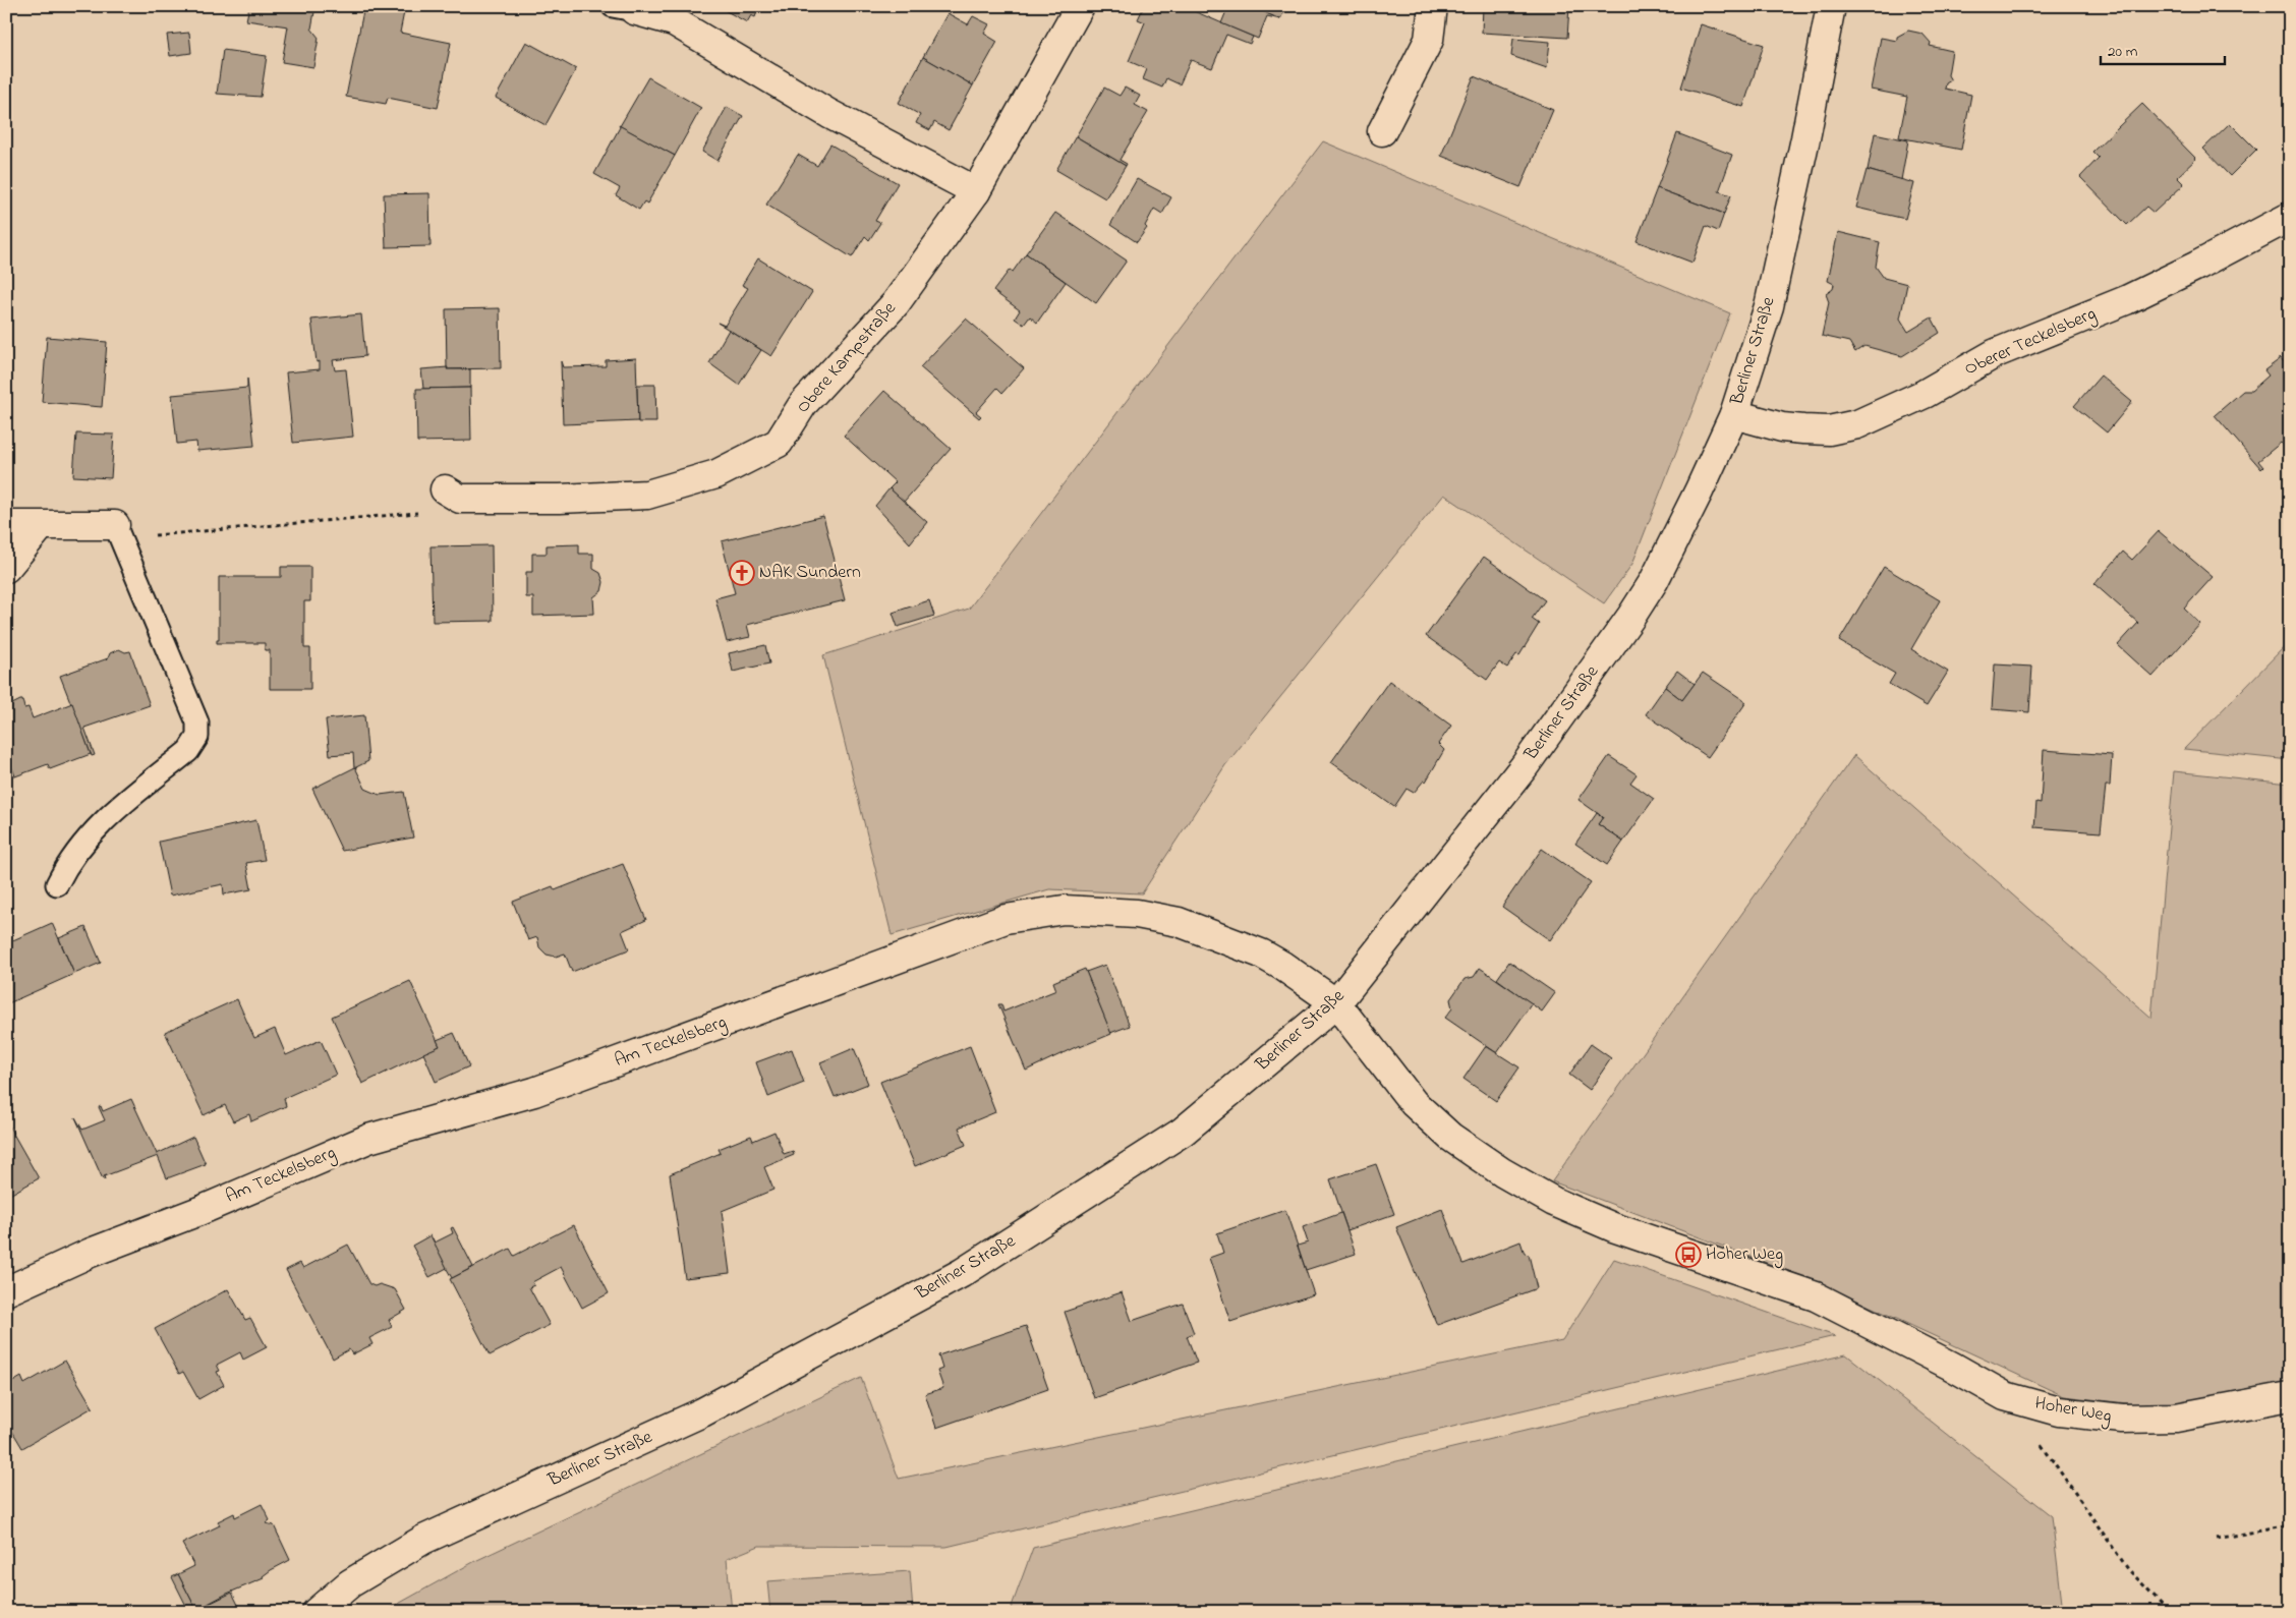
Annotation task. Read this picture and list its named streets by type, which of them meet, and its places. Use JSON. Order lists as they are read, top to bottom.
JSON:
{
  "streets": {
    "street": [
      "Oberer Teckelsberg",
      "Berliner Straße",
      "Obere Kampstraße",
      "Am Teckelsberg",
      "Hoher Weg"
    ]
  },
  "crossings": [
    ["Oberer Teckelsberg", "Berliner Straße"],
    ["Berliner Straße", "Am Teckelsberg"],
    ["Berliner Straße", "Hoher Weg"],
    ["Am Teckelsberg", "Hoher Weg"]
  ],
  "places": {
    "church": ["NAK Sundern"],
    "bus stop": ["Hoher Weg"]
  },
  "scale_bar": "20 m"
}
